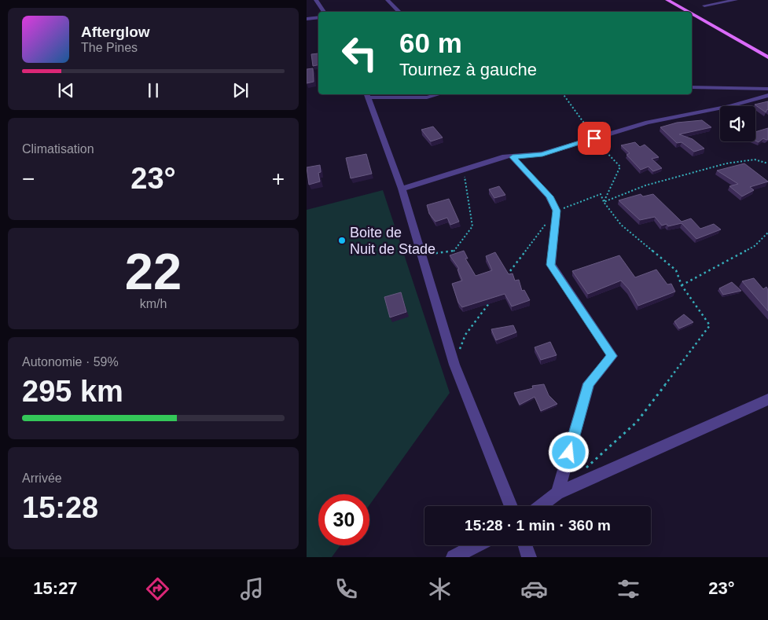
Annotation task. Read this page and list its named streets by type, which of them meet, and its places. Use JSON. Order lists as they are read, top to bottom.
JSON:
{
  "places": ["Boite de Nuit de Stade"],
  "page": {
    "turn": ["60 m", "Tournez à gauche"],
    "song": ["Afterglow", "The Pines"],
    "tile": [
      "Climatisation",
      ["22", "km/h"],
      ["Autonomie · 59%", "295 km"],
      ["Arrivée", "15:28"]
    ],
    "heat": ["−", "23°", "+"],
    "limit": "30",
    "trip": "15:28 · 1 min · 360 m",
    "tabs": ["15:27", "23°"]
  }
}
